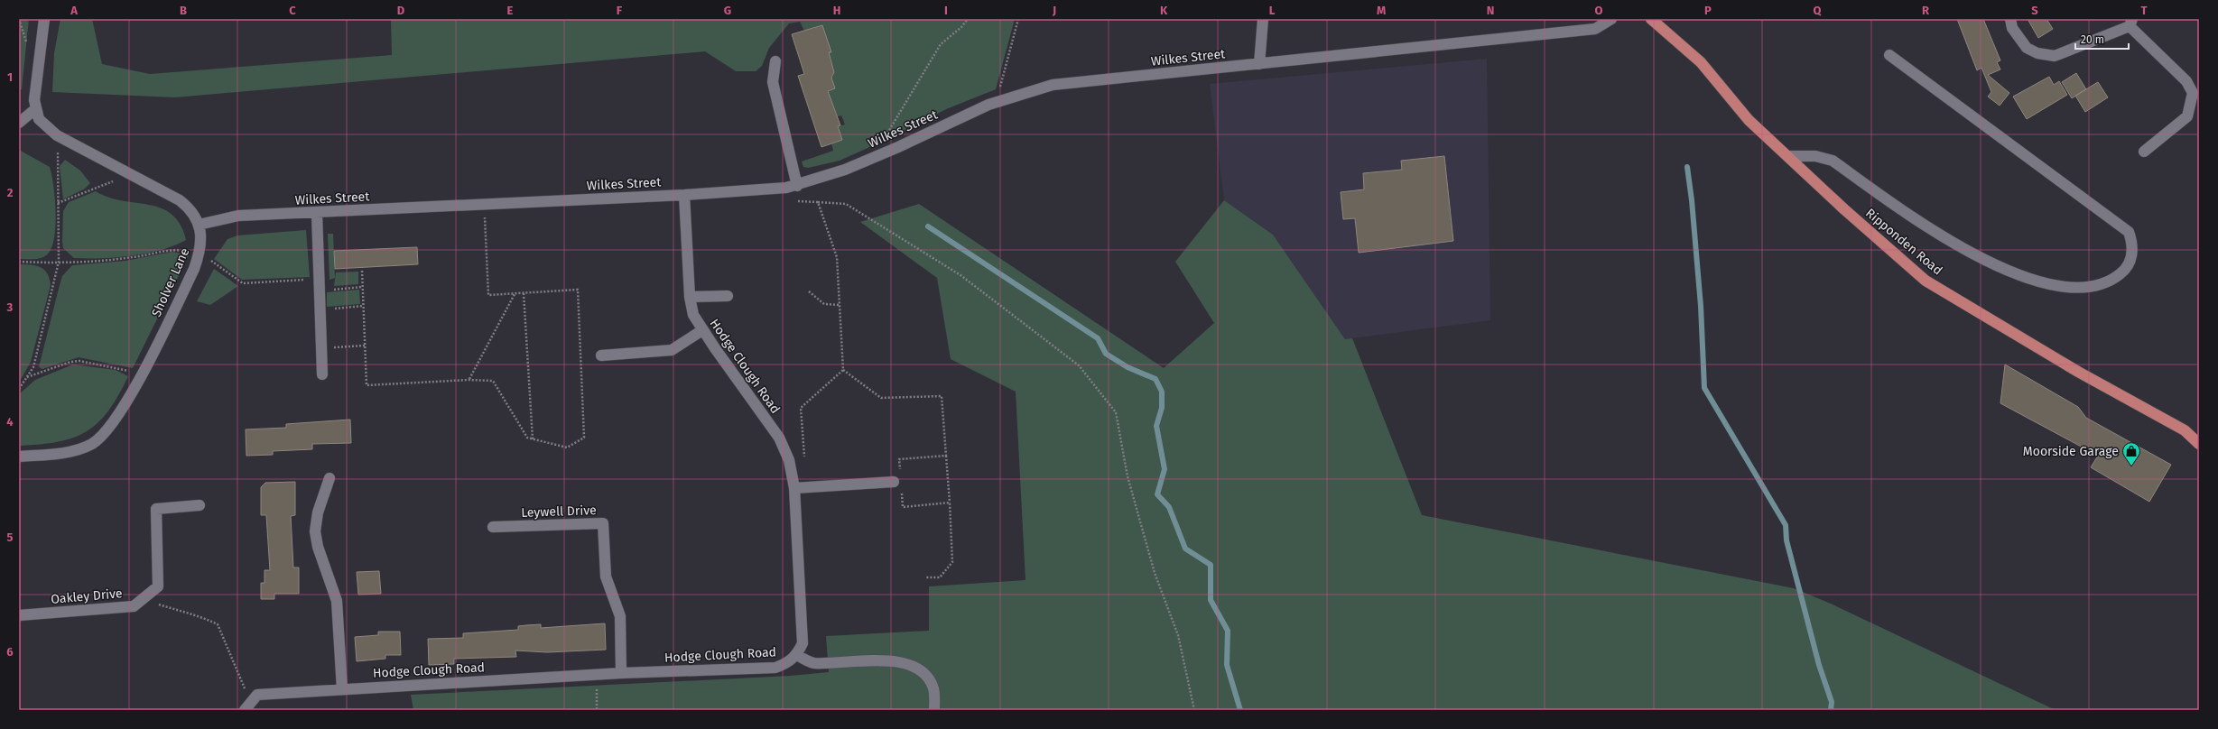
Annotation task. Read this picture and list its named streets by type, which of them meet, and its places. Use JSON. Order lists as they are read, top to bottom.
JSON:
{
  "streets": {
    "main road": ["Ripponden Road"],
    "street": [
      "Wilkes Street",
      "Sholver Lane",
      "Hodge Clough Road",
      "Leywell Drive",
      "Oakley Drive"
    ]
  },
  "crossings": [
    ["Wilkes Street", "Sholver Lane"],
    ["Wilkes Street", "Hodge Clough Road"],
    ["Hodge Clough Road", "Leywell Drive"]
  ],
  "places": {
    "shop": ["Moorside Garage"]
  },
  "scale_bar": "20 m",
  "grid": {
    "columns": [
      "A",
      "B",
      "C",
      "D",
      "E",
      "F",
      "G",
      "H",
      "I",
      "J",
      "K",
      "L",
      "M",
      "N",
      "O",
      "P",
      "Q",
      "R",
      "S",
      "T"
    ],
    "rows": [
      "1",
      "2",
      "3",
      "4",
      "5",
      "6"
    ]
  }
}
